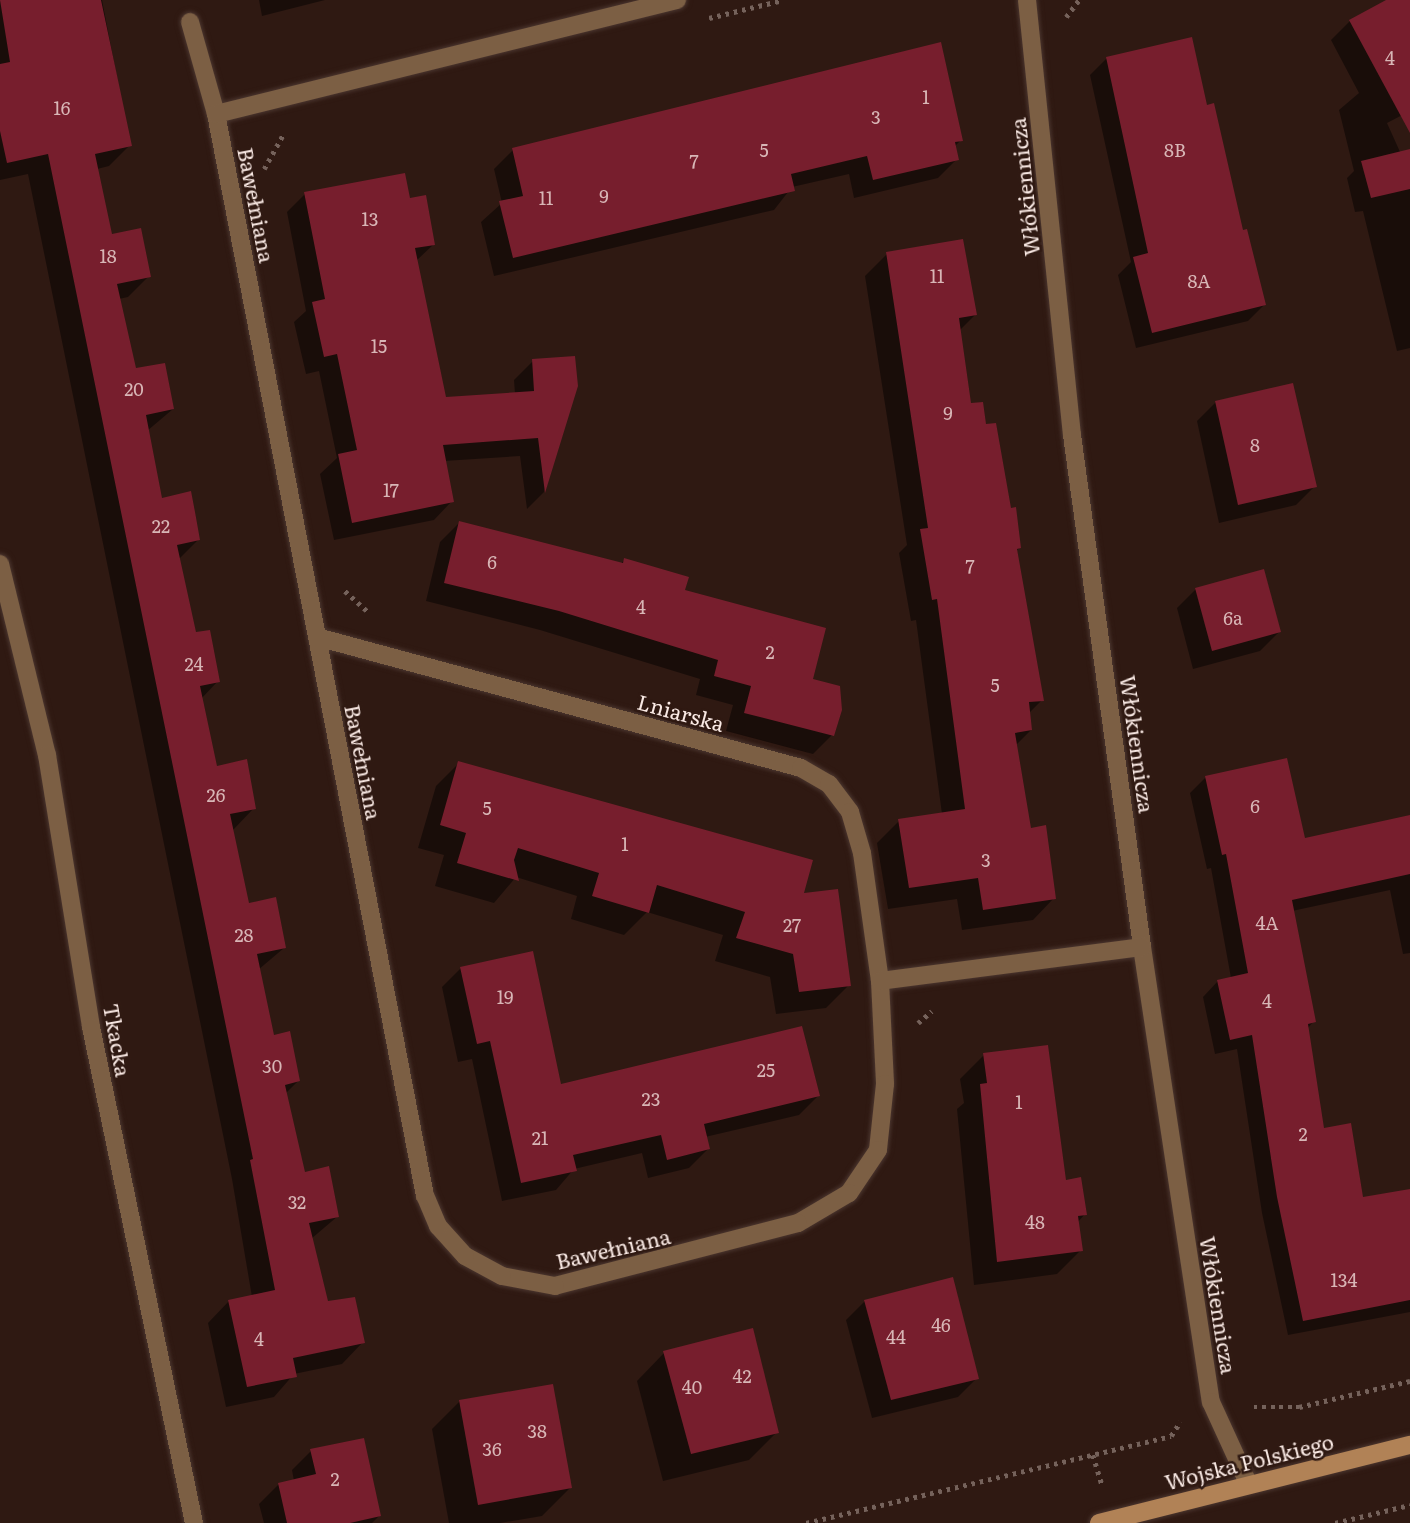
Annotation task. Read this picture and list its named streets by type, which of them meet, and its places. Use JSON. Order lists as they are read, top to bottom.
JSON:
{
  "streets": {
    "main road": ["Wojska Polskiego"],
    "street": [
      "Włókiennicza",
      "Bawełniana",
      "Lniarska",
      "Tkacka"
    ]
  },
  "crossings": [
    ["Włókiennicza", "Wojska Polskiego"],
    ["Bawełniana", "Lniarska"]
  ],
  "house_numbers": [
    "4",
    "1",
    "16",
    "3",
    "5",
    "8B",
    "7",
    "9",
    "11",
    "13",
    "18",
    "11",
    "8A",
    "15",
    "20",
    "9",
    "8",
    "17",
    "22",
    "6",
    "7",
    "4",
    "6a",
    "2",
    "24",
    "5",
    "26",
    "6",
    "5",
    "1",
    "3",
    "4A",
    "27",
    "28",
    "19",
    "4",
    "30",
    "25",
    "23",
    "1",
    "2",
    "21",
    "32",
    "48",
    "134",
    "46",
    "44",
    "4",
    "42",
    "40",
    "38",
    "36",
    "2"
  ]
}
